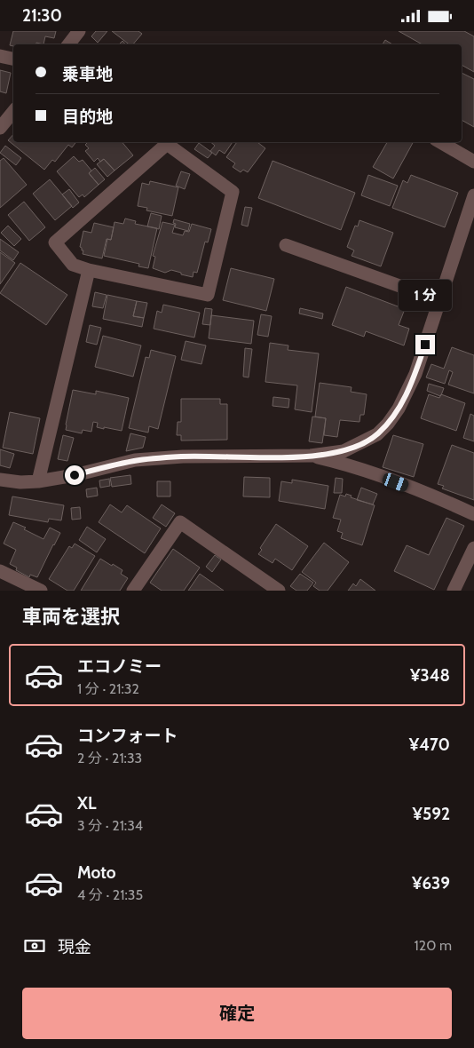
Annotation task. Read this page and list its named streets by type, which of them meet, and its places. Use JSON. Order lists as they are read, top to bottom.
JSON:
{
  "page": {
    "status": "21:30",
    "banner": ["乗車地", "目的地"],
    "bubble": "1 分",
    "heading": "車両を選択",
    "list": [
      {
        "name": "エコノミー",
        "note": "1 分 · 21:32",
        "value": "¥348"
      },
      {
        "name": "コンフォート",
        "note": "2 分 · 21:33",
        "value": "¥470"
      },
      {
        "name": "XL",
        "note": "3 分 · 21:34",
        "value": "¥592"
      },
      {
        "name": "Moto",
        "note": "4 分 · 21:35",
        "value": "¥639"
      }
    ],
    "pay": ["現金", "120 m"],
    "buttons": "確定"
  }
}
